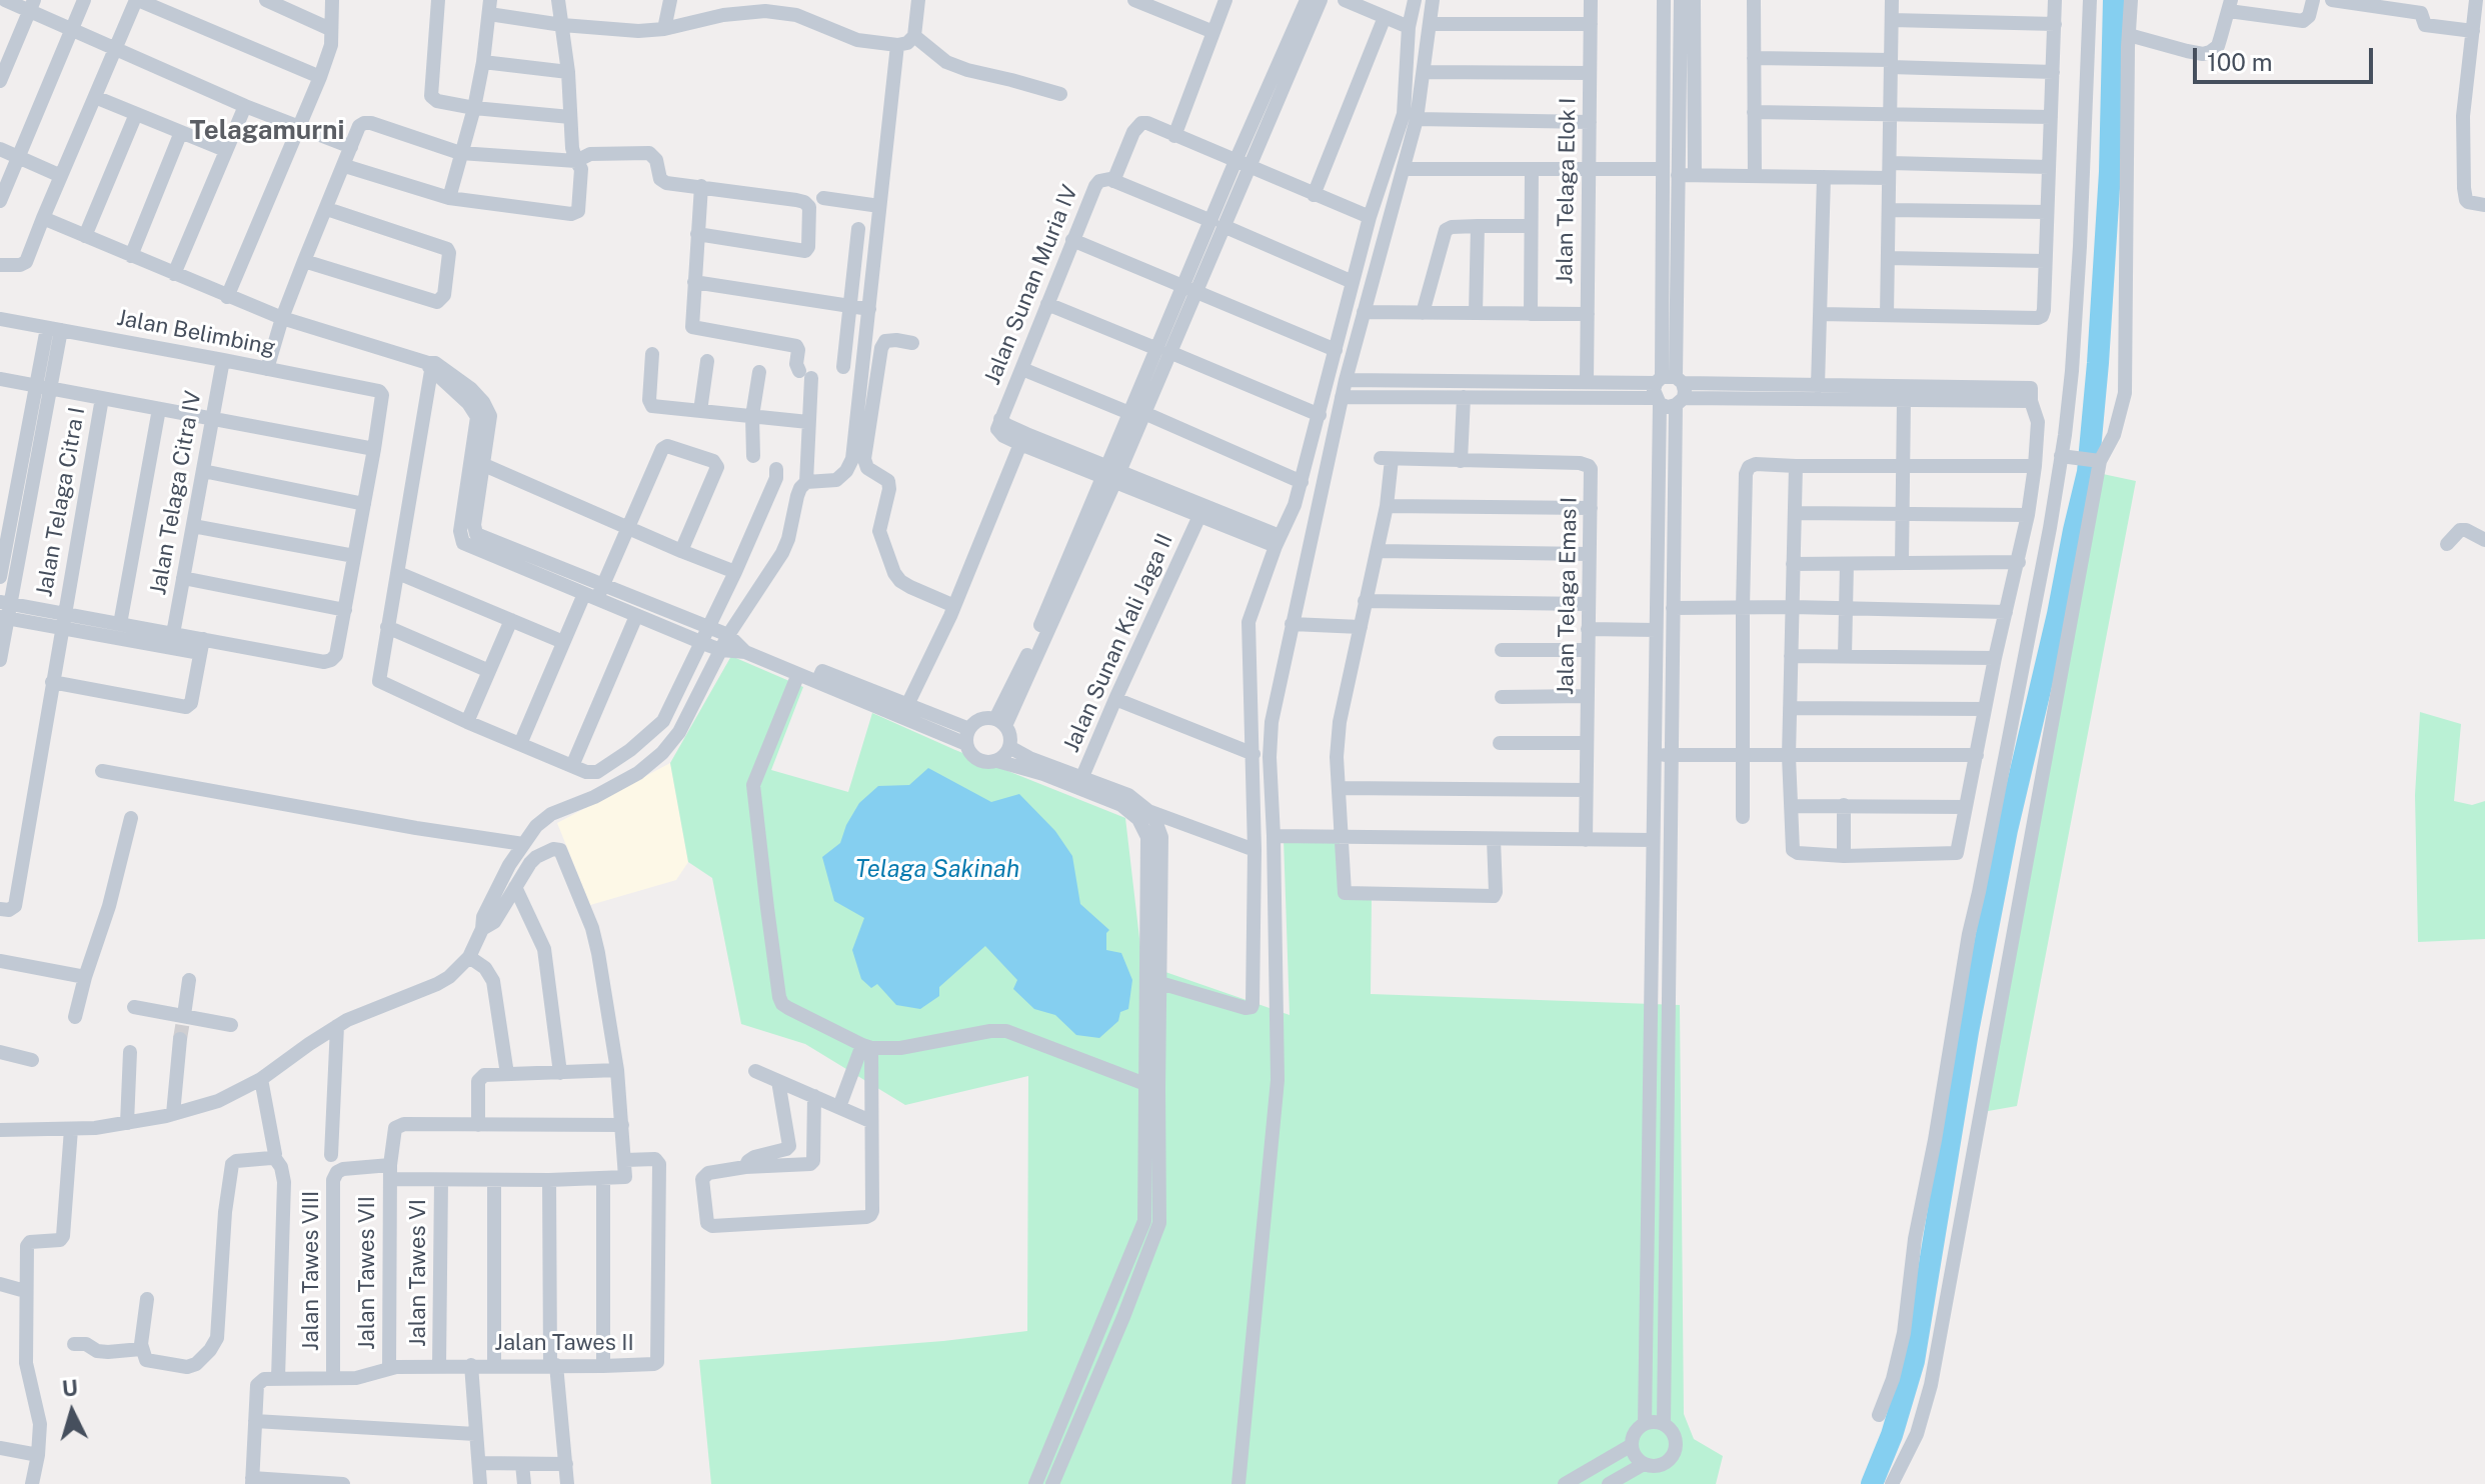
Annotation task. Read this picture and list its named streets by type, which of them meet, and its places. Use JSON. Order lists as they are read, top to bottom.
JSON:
{
  "streets": {
    "street": [
      "Jalan Telaga Elok I",
      "Jalan Sunan Muria IV",
      "Jalan Belimbing",
      "Jalan Telaga Citra IV",
      "Jalan Telaga Citra I",
      "Jalan Telaga Emas I",
      "Jalan Sunan Kali Jaga II",
      "Jalan Tawes VIII",
      "Jalan Tawes VII",
      "Jalan Tawes VI",
      "Jalan Tawes II"
    ]
  },
  "crossings": [
    ["Jalan Belimbing", "Jalan Telaga Citra IV"],
    ["Jalan Tawes VIII", "Jalan Tawes VII"],
    ["Jalan Tawes VIII", "Jalan Tawes VI"],
    ["Jalan Tawes VIII", "Jalan Tawes II"],
    ["Jalan Tawes VII", "Jalan Tawes II"],
    ["Jalan Tawes VI", "Jalan Tawes II"]
  ],
  "districts": ["Telagamurni"],
  "water": ["Telaga Sakinah"],
  "scale_bar": "100 m",
  "north": "top"
}
